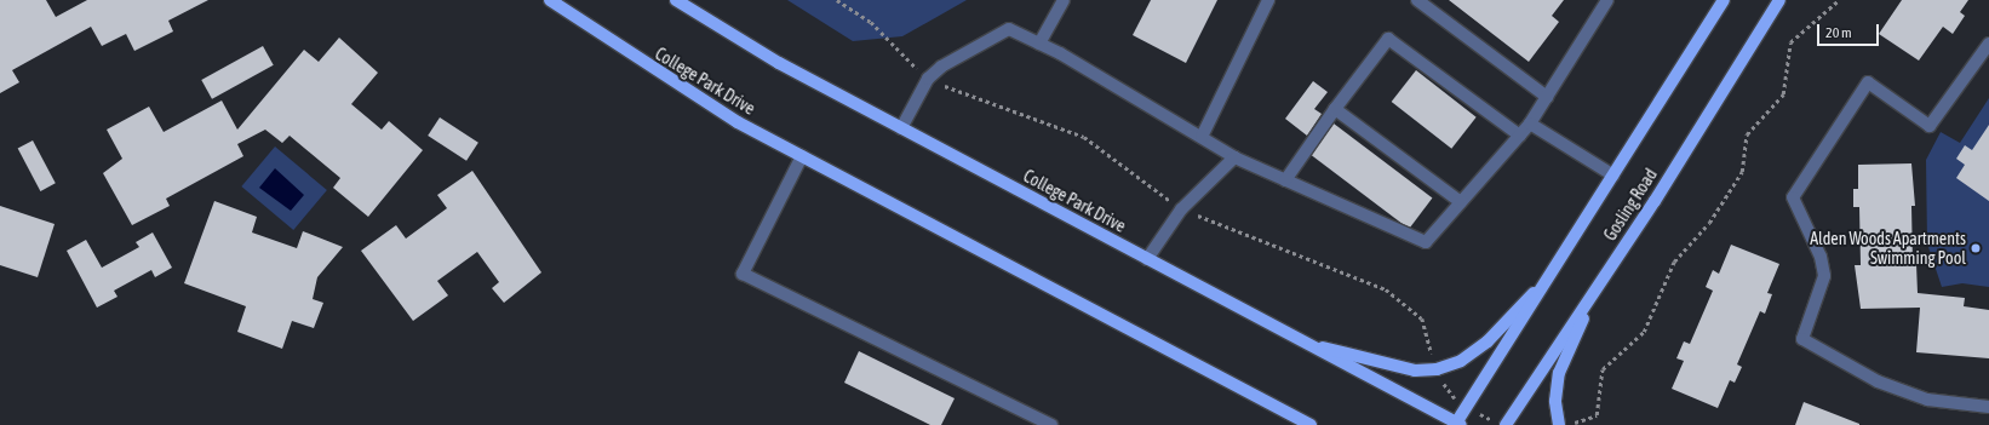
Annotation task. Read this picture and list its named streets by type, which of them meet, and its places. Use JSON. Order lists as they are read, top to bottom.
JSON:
{
  "streets": {
    "main road": ["College Park Drive", "Gosling Road"]
  },
  "crossings": [
    ["College Park Drive", "Gosling Road"]
  ],
  "places": ["Alden Woods Apartments Swimming Pool"],
  "scale_bar": "20 m"
}
